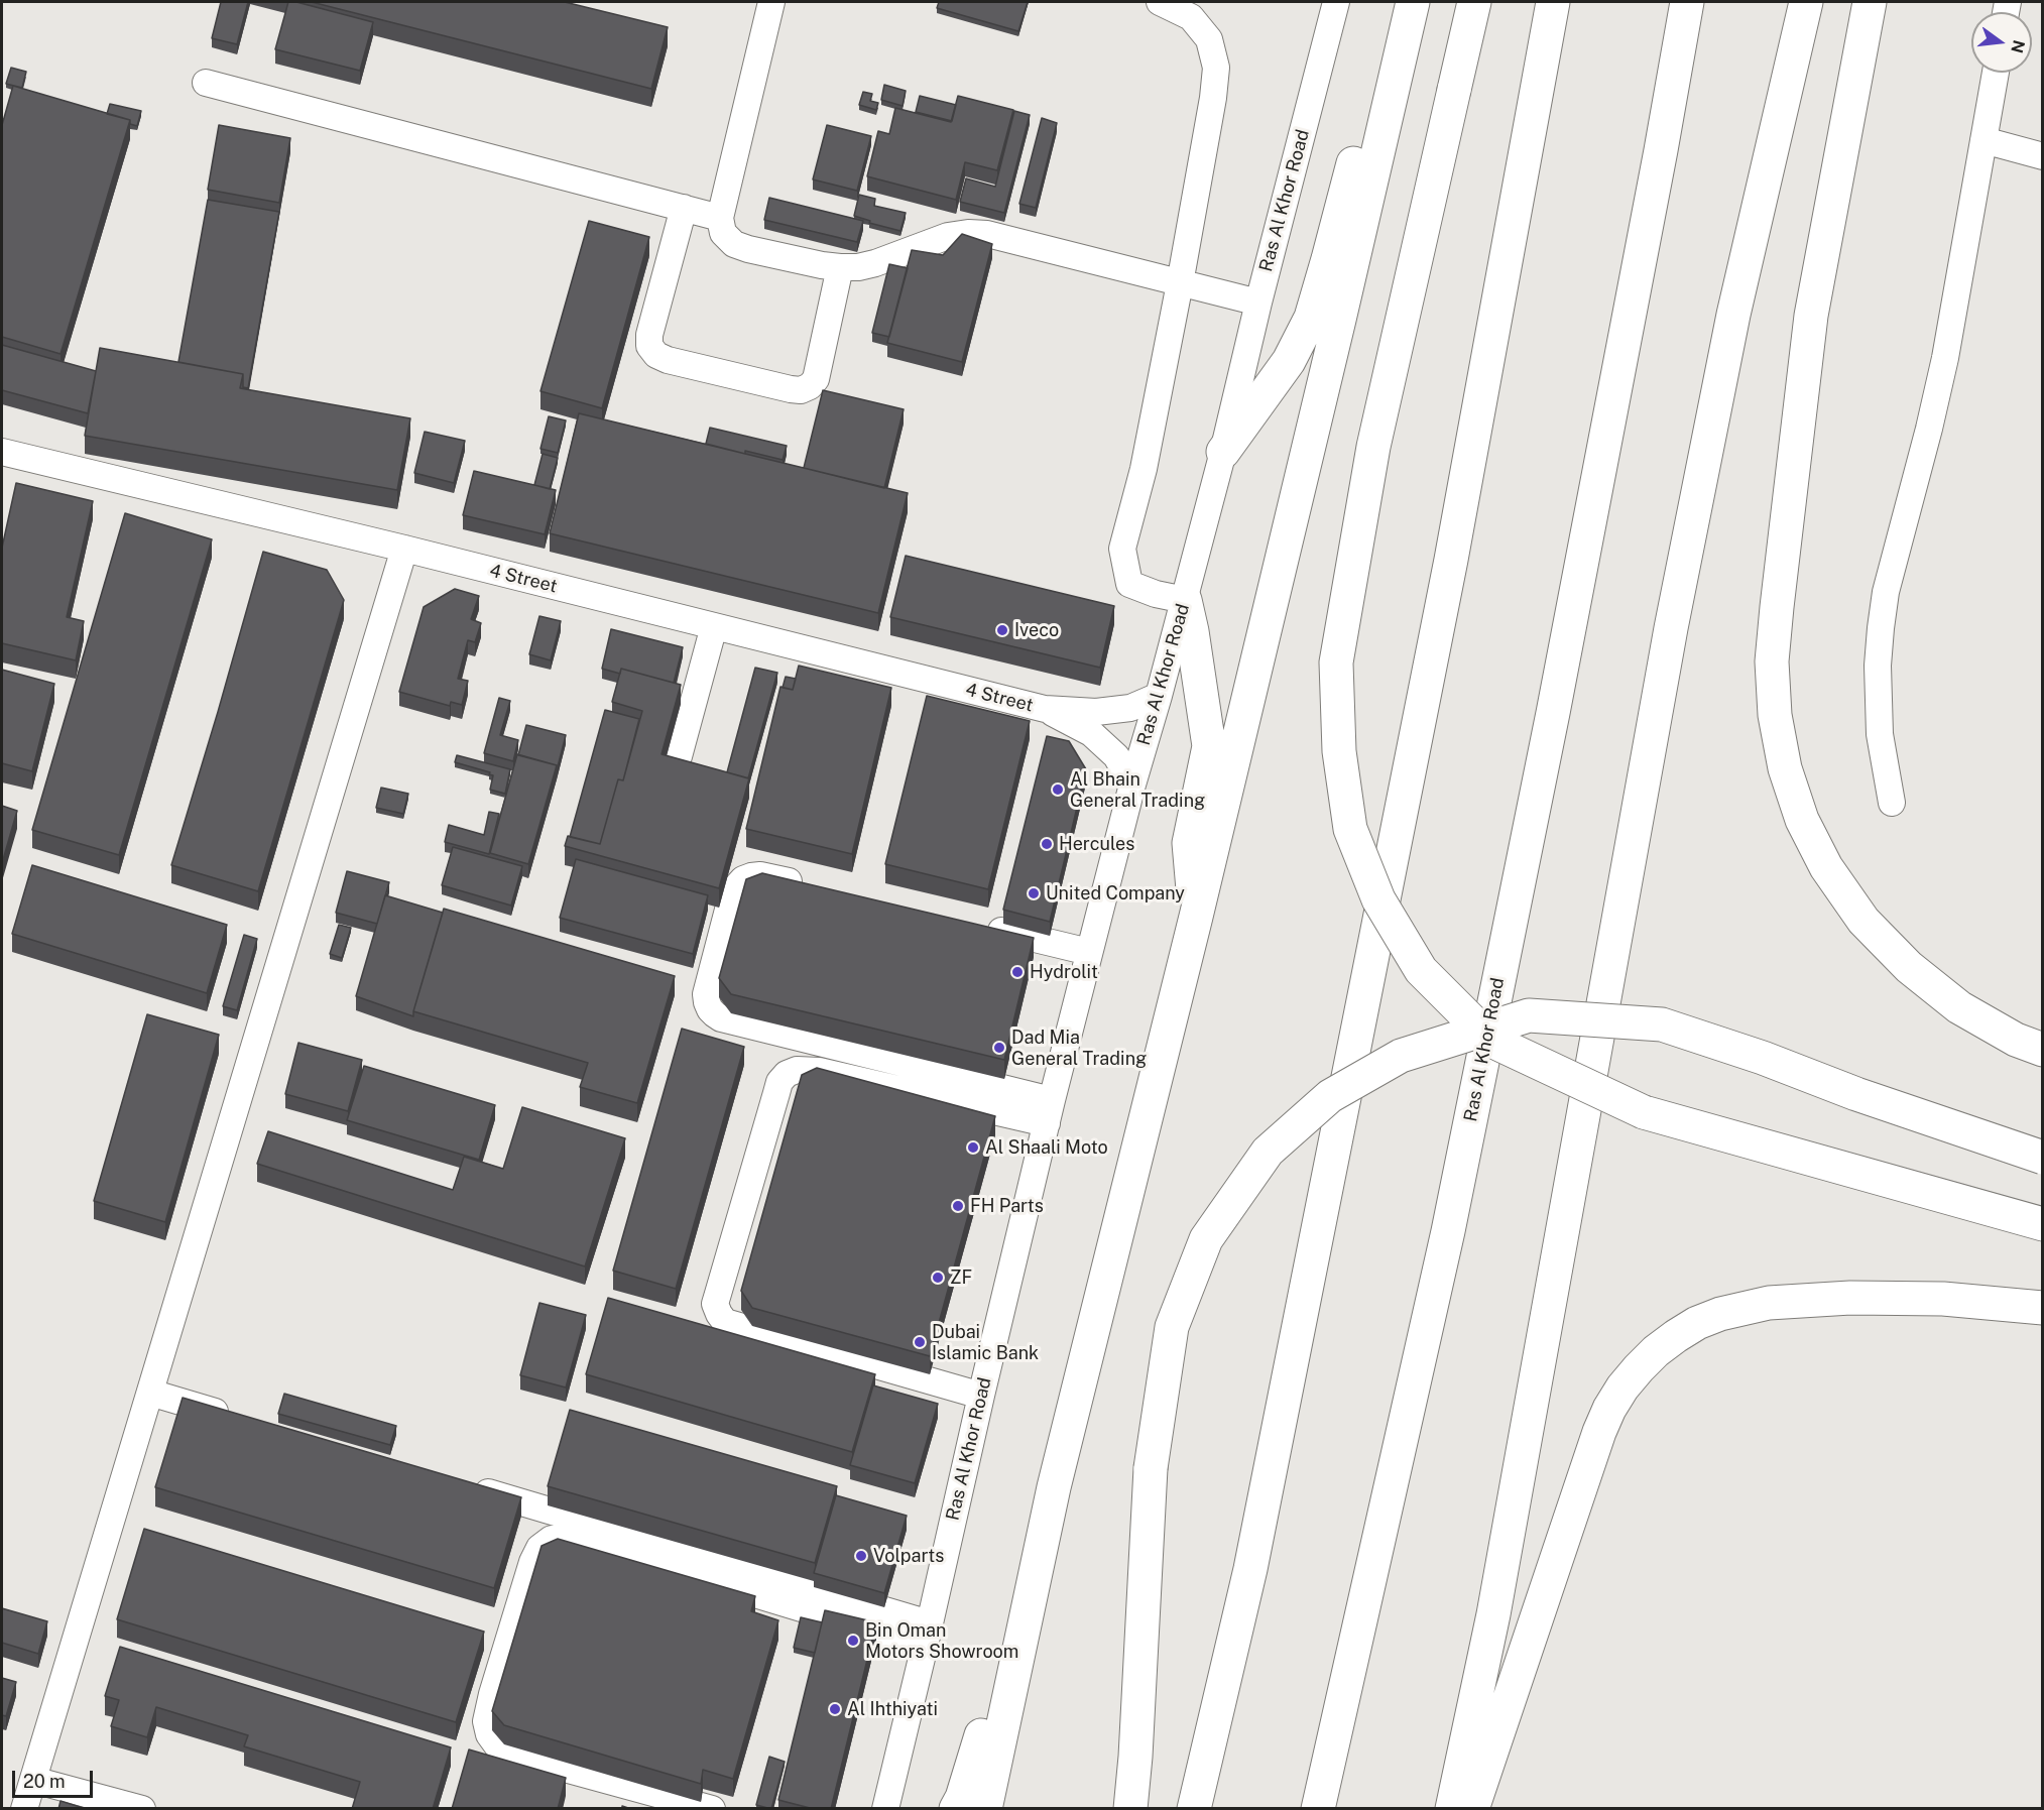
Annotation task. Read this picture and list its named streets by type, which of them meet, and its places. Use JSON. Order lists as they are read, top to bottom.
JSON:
{
  "streets": {
    "highway": ["Ras Al Khor Road"],
    "street": ["4 Street"]
  },
  "crossings": [
    ["Ras Al Khor Road", "4 Street"]
  ],
  "places": [
    "Iveco",
    "Al Bhain General Trading",
    "Hercules",
    "United Company",
    "Hydrolit",
    "Dad Mia General Trading",
    "Al Shaali Moto",
    "FH Parts",
    "ZF",
    "Dubai Islamic Bank",
    "Volparts",
    "Bin Oman Motors Showroom",
    "Al Ihthiyati"
  ],
  "scale_bar": "20 m",
  "north": "right"
}
